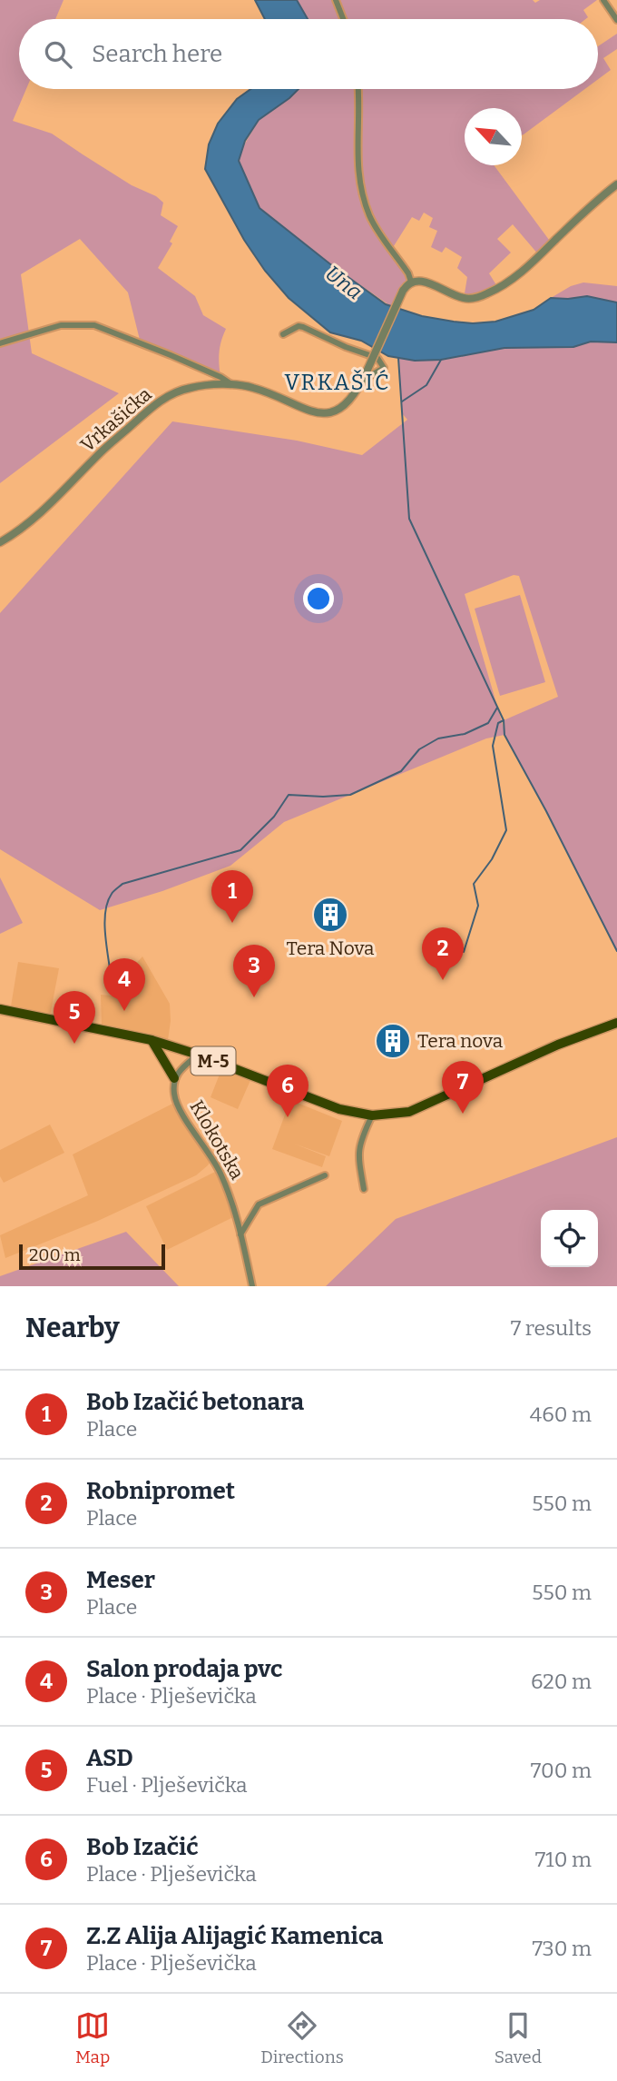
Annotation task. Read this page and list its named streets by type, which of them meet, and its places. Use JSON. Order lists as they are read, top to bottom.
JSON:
{
  "streets": {
    "main road": ["M-5"],
    "street": ["Vrkašićka", "Klokotska"]
  },
  "districts": ["VRKAŠIĆ"],
  "water": ["Una"],
  "places": {
    "building": ["Tera Nova", "Tera nova"]
  },
  "scale_bar": "200 m",
  "north": "top left",
  "page": {
    "search": "Search here",
    "pins": [
      "1",
      "2",
      "3",
      "4",
      "5",
      "7",
      "6"
    ],
    "scale": "200 m",
    "heading": ["Nearby", "7 results"],
    "list": [
      {
        "mark": "1",
        "name": "Bob Izačić betonara",
        "note": "Place",
        "value": "460 m"
      },
      {
        "mark": "2",
        "name": "Robnipromet",
        "note": "Place",
        "value": "550 m"
      },
      {
        "mark": "3",
        "name": "Meser",
        "note": "Place",
        "value": "550 m"
      },
      {
        "mark": "4",
        "name": "Salon prodaja pvc",
        "note": "Place · Plješevička",
        "value": "620 m"
      },
      {
        "mark": "5",
        "name": "ASD",
        "note": "Fuel · Plješevička",
        "value": "700 m"
      },
      {
        "mark": "6",
        "name": "Bob Izačić",
        "note": "Place · Plješevička",
        "value": "710 m"
      },
      {
        "mark": "7",
        "name": "Z.Z Alija Alijagić Kamenica",
        "note": "Place · Plješevička",
        "value": "730 m"
      }
    ],
    "nav": ["Map", "Directions", "Saved"]
  }
}
